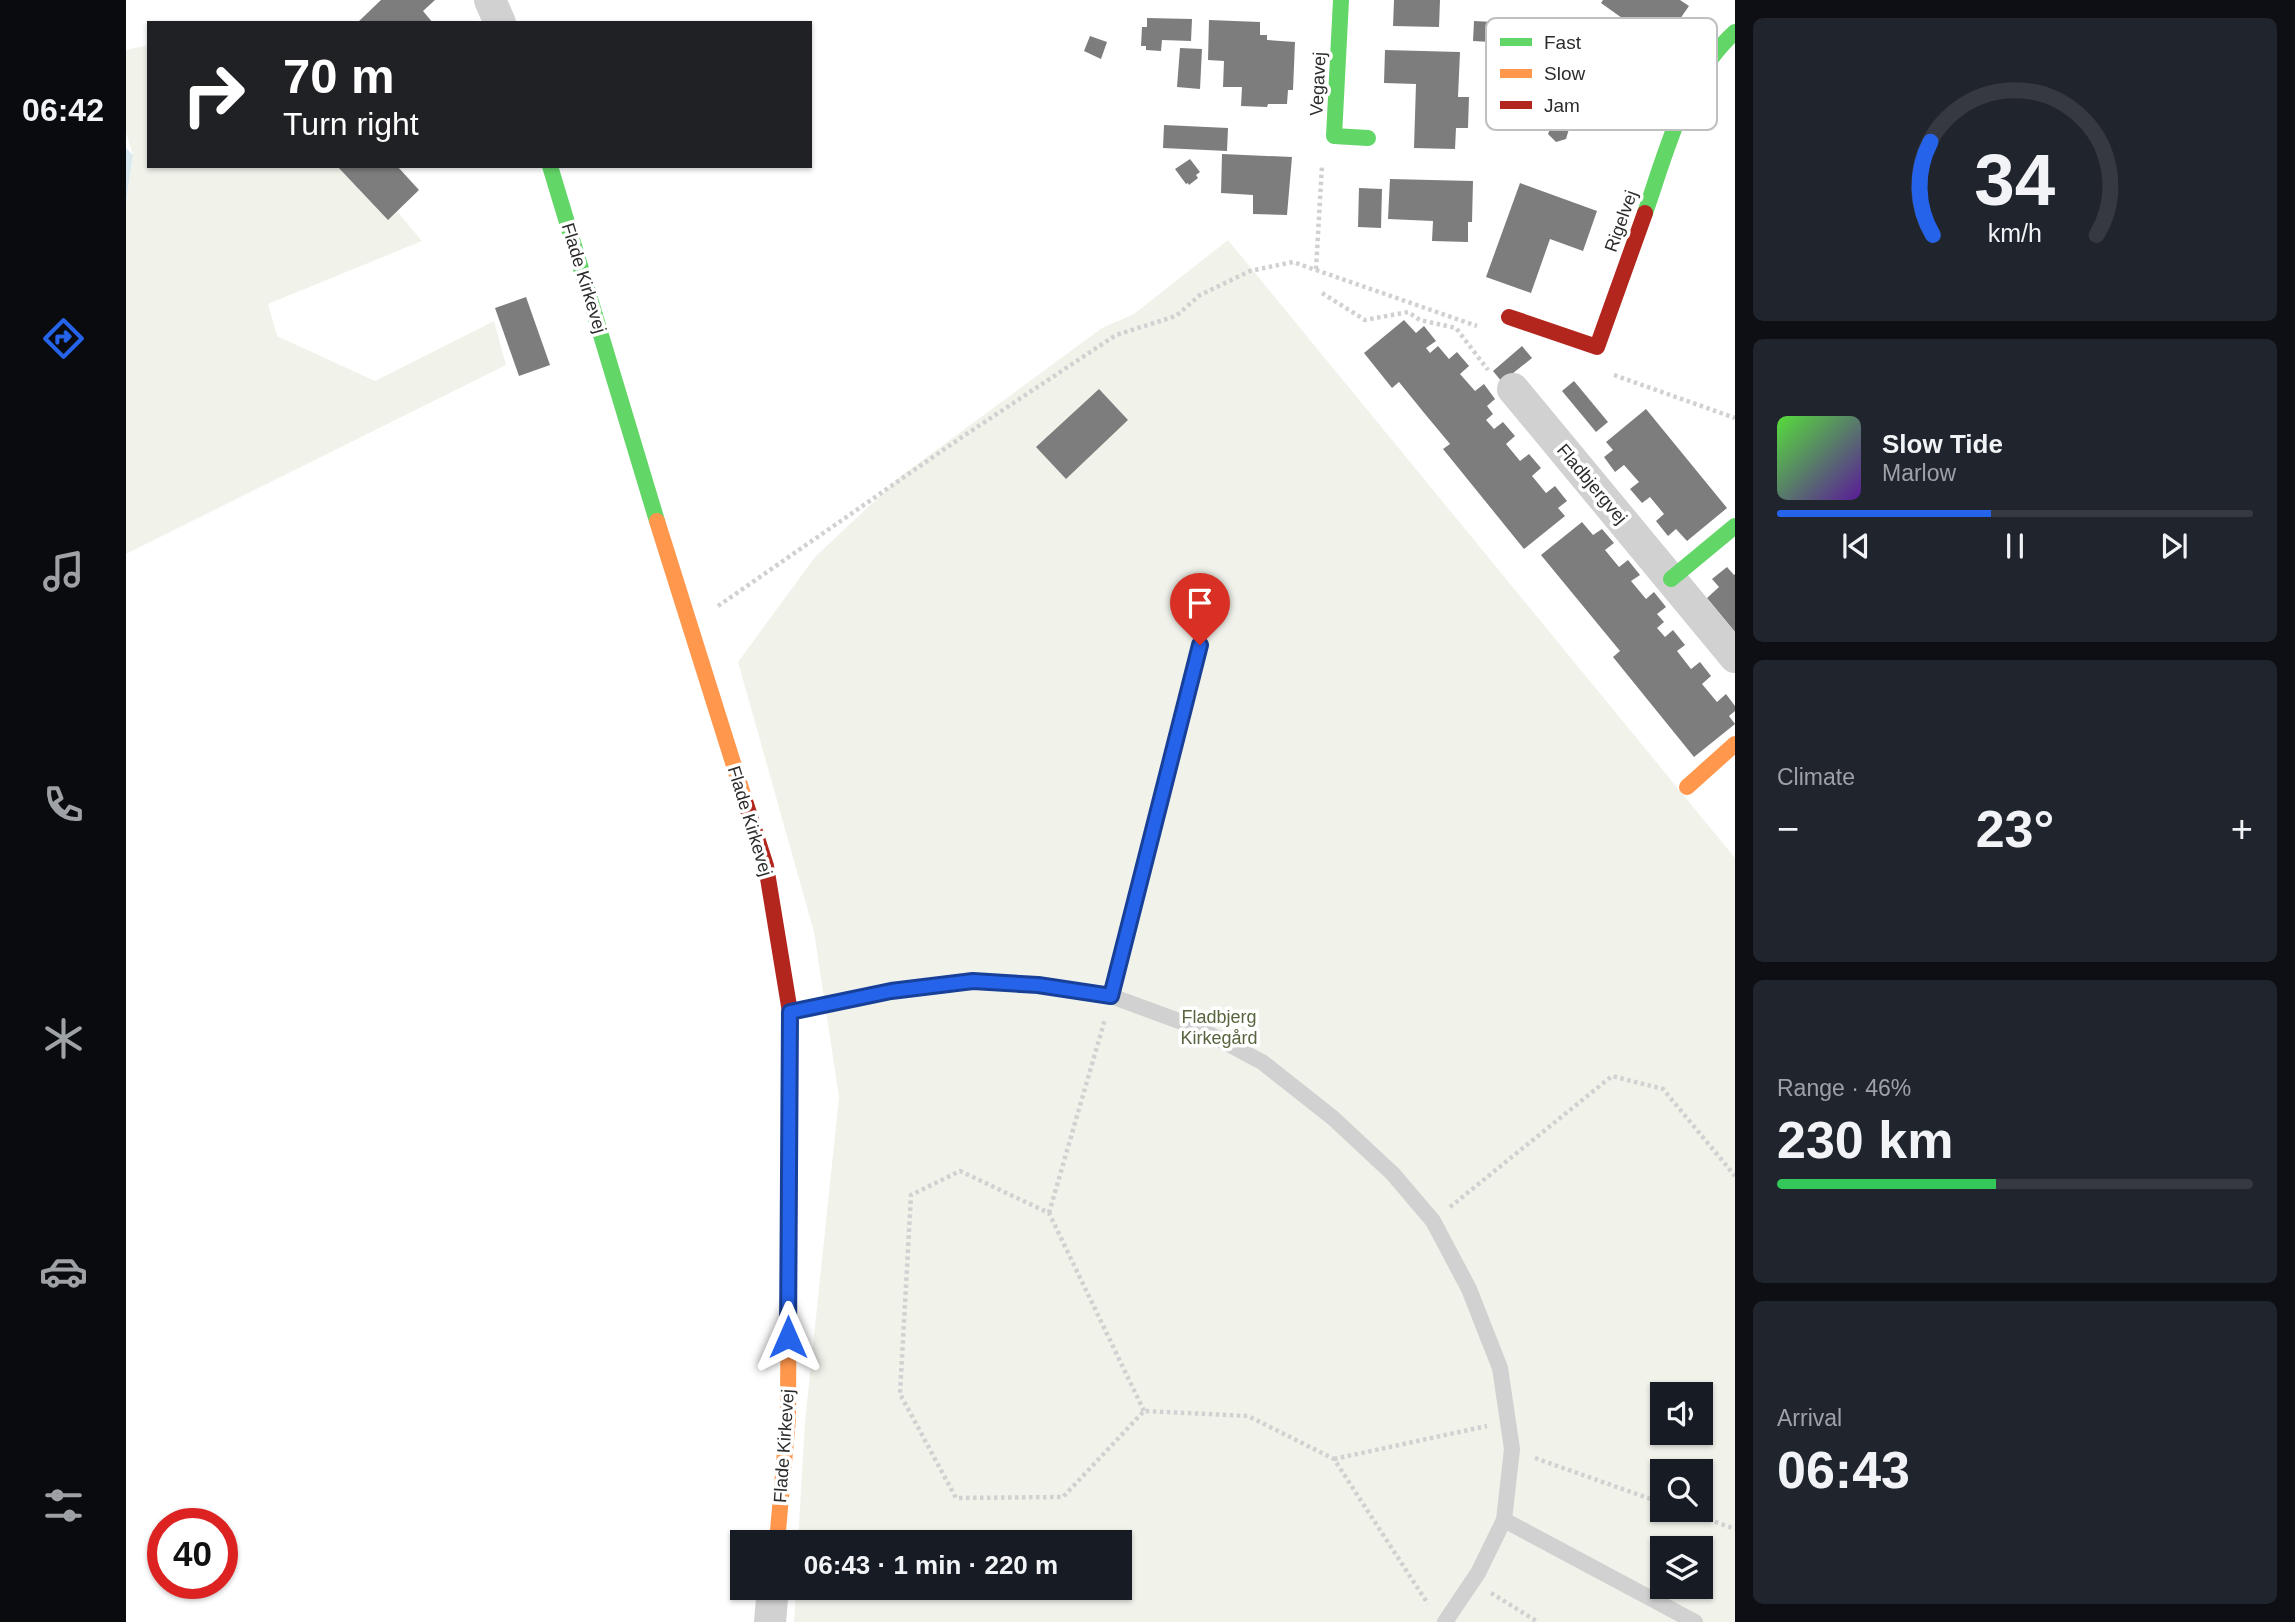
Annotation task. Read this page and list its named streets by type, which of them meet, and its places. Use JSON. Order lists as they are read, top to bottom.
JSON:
{
  "streets": {
    "street": [
      "Vegavej",
      "Rigelvej",
      "Flade Kirkevej",
      "Fladbjergvej"
    ]
  },
  "parks": ["Fladbjerg Kirkegård"],
  "legend": ["Fast", "Slow", "Jam"],
  "page": {
    "tabs": "06:42",
    "turn": ["70 m", "Turn right"],
    "song": ["Slow Tide", "Marlow"],
    "tile": [
      "Climate",
      ["Range · 46%", "230 km"],
      ["Arrival", "06:43"]
    ],
    "heat": ["−", "23°", "+"],
    "limit": "40",
    "trip": "06:43 · 1 min · 220 m",
    "gauge": ["34", "km/h"]
  }
}
